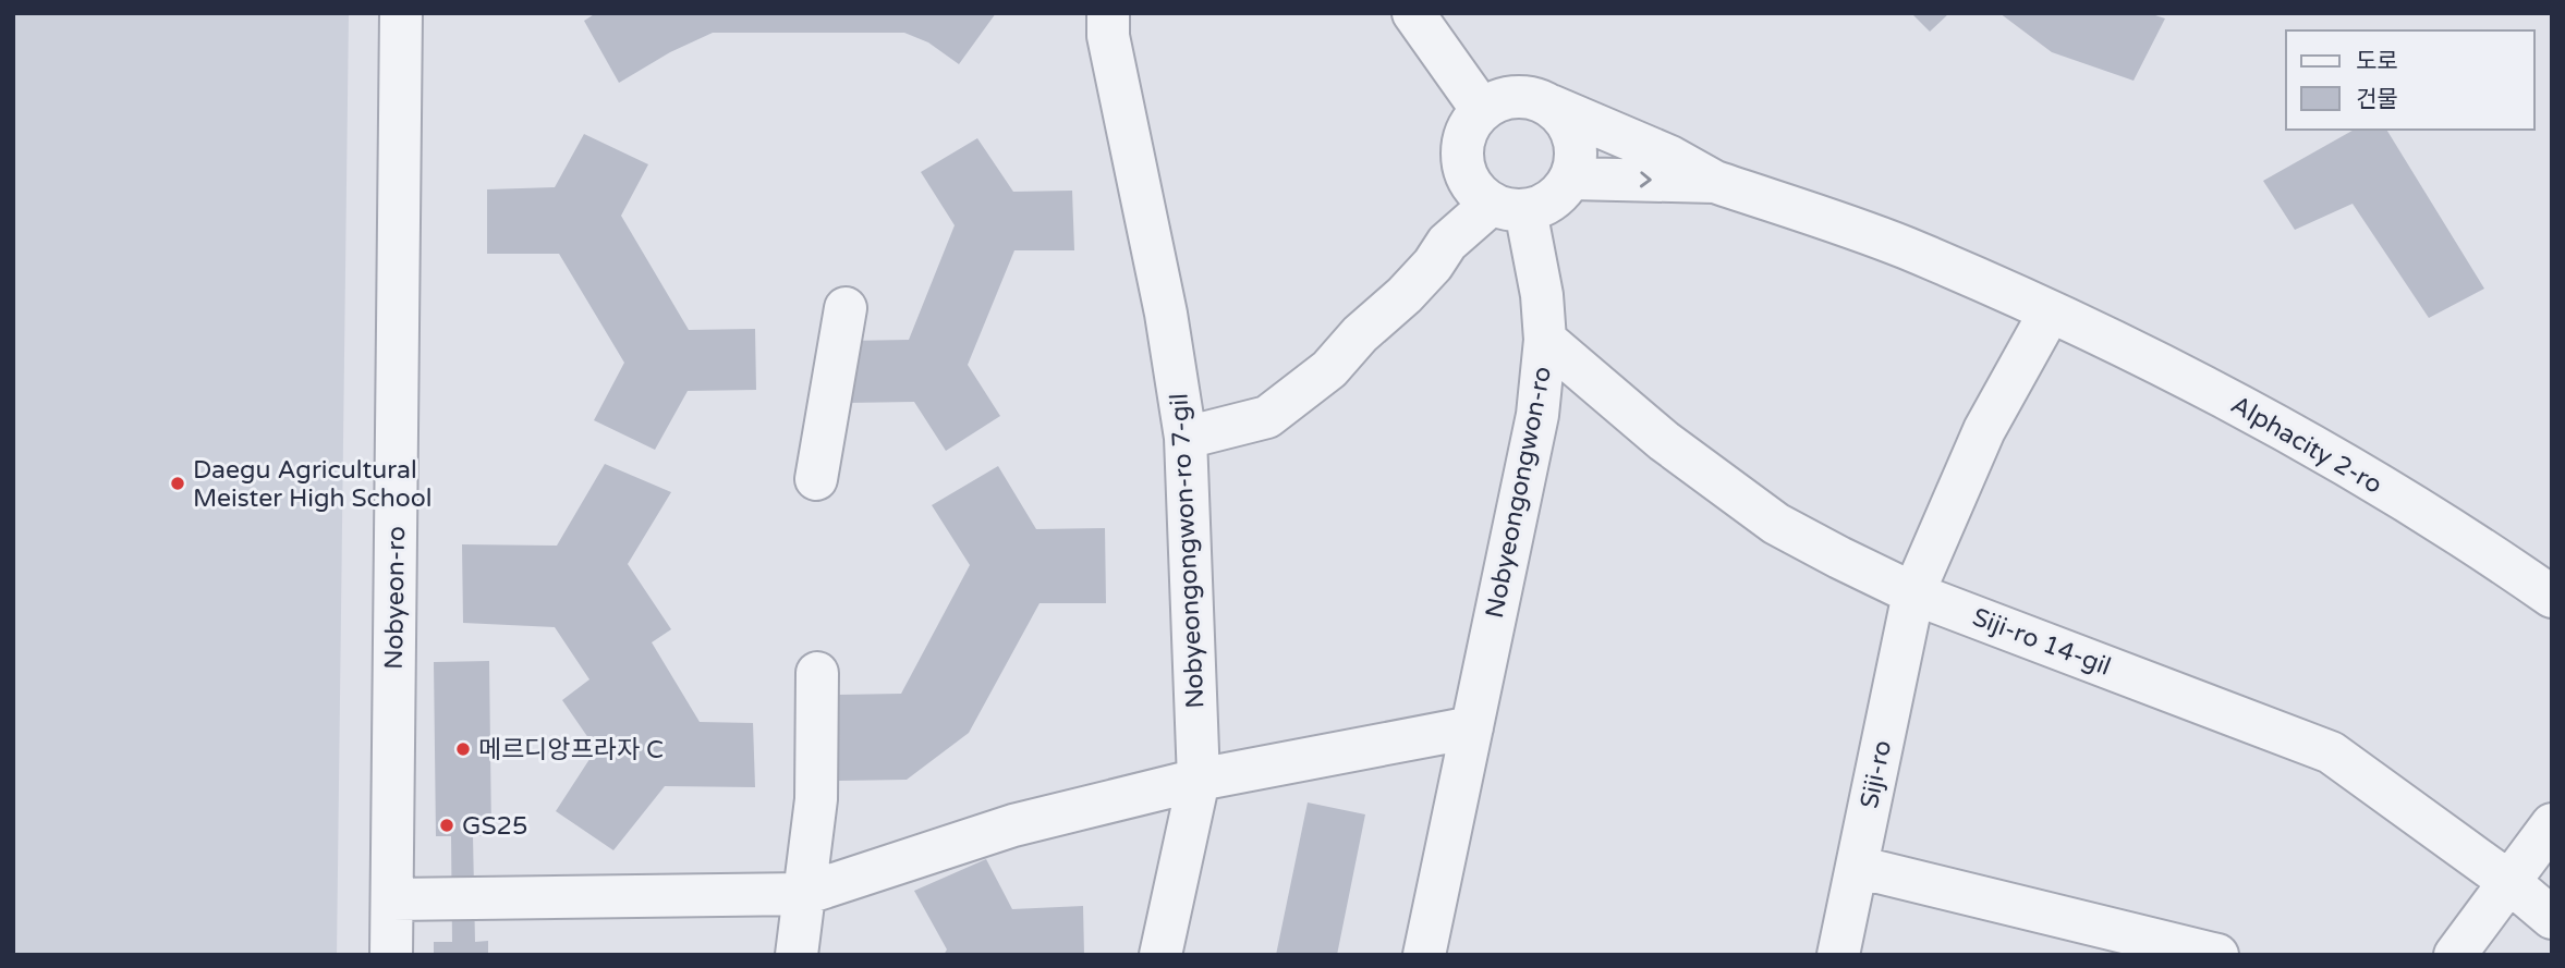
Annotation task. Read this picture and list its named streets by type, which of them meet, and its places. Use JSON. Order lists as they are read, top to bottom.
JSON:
{
  "streets": {
    "street": [
      "Alphacity 2-ro",
      "Nobyeongongwon-ro",
      "Nobyeongongwon-ro 7-gil",
      "Nobyeon-ro",
      "Siji-ro 14-gil",
      "Siji-ro"
    ]
  },
  "crossings": [
    ["Nobyeongongwon-ro", "Siji-ro 14-gil"],
    ["Siji-ro 14-gil", "Siji-ro"]
  ],
  "places": ["Daegu Agricultural Meister High School", "메르디앙프라자 C", "GS25"],
  "legend": ["도로", "건물"]
}
